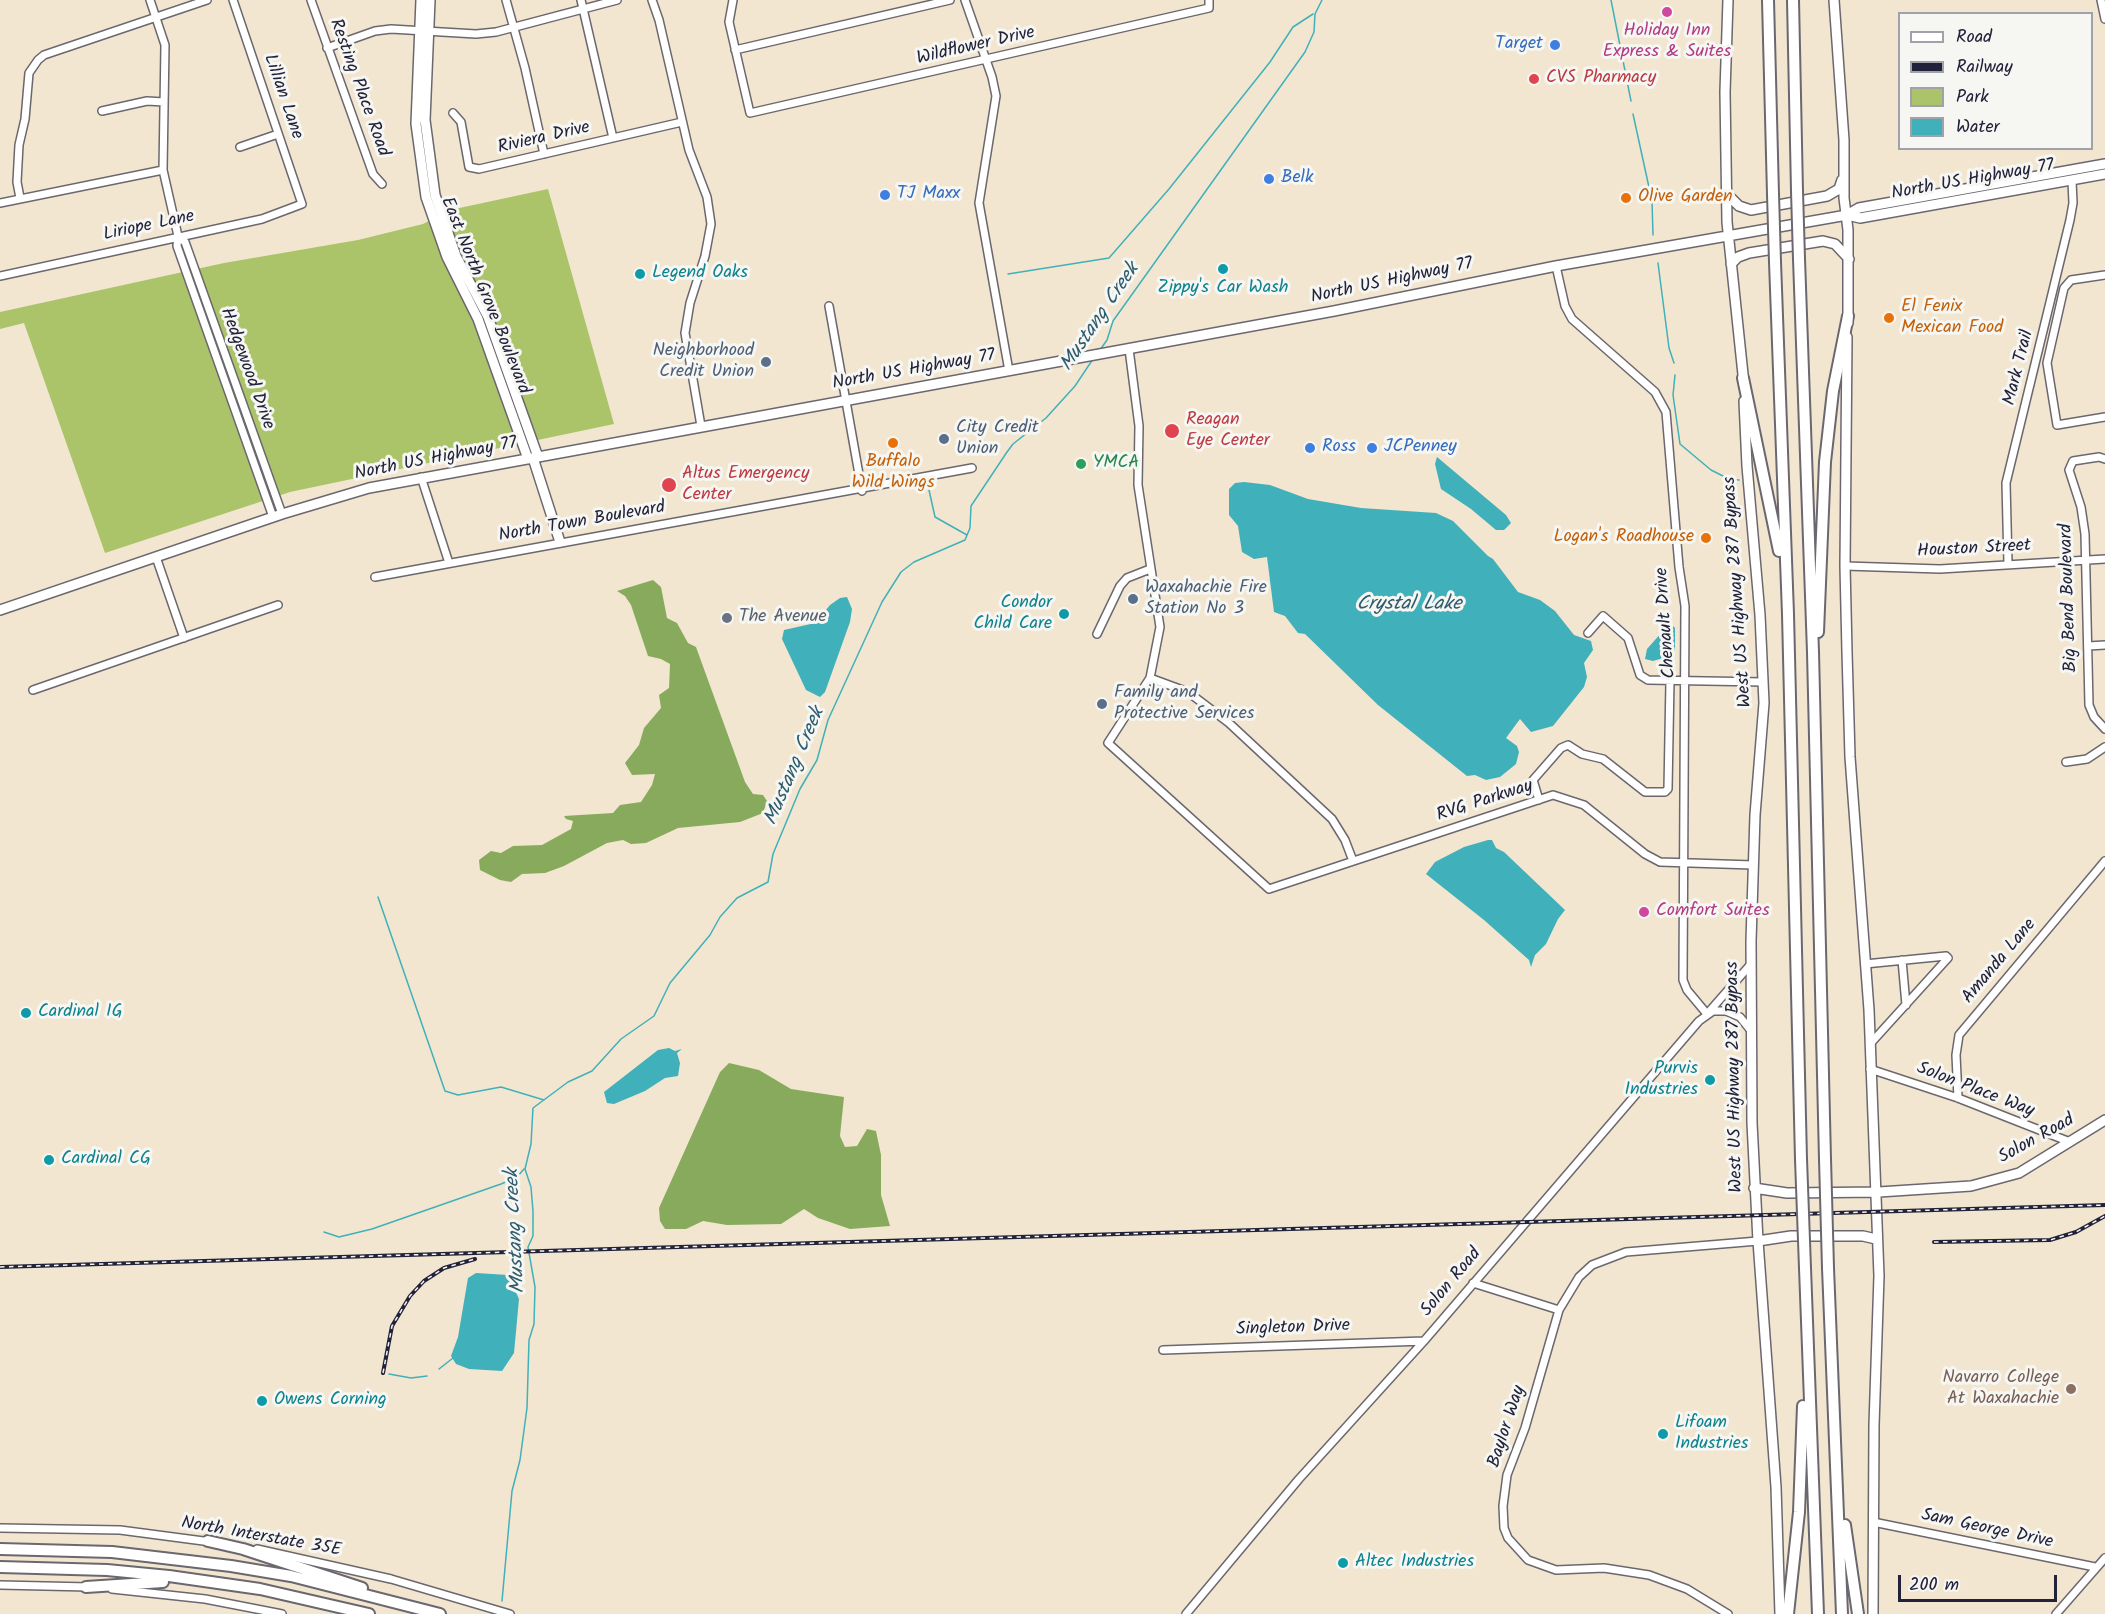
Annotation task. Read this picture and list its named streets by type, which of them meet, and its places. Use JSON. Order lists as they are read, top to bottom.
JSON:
{
  "streets": {
    "main road": [
      "North US Highway 77",
      "East North Grove Boulevard",
      "West US Highway 287 Bypass",
      "Solon Road"
    ],
    "street": [
      "Wildflower Drive",
      "Resting Place Road",
      "Lillian Lane",
      "Riviera Drive",
      "Liriope Lane",
      "Mark Trail",
      "Hedgewood Drive",
      "North Town Boulevard",
      "Houston Street",
      "Big Bend Boulevard",
      "Chenault Drive",
      "RVG Parkway",
      "Amanda Lane",
      "Solon Place Way",
      "Singleton Drive",
      "Baylor Way",
      "Sam George Drive",
      "North Interstate 35E"
    ]
  },
  "crossings": [
    ["Lillian Lane", "Liriope Lane"],
    ["North US Highway 77", "East North Grove Boulevard"],
    ["North US Highway 77", "Mark Trail"],
    ["North US Highway 77", "Hedgewood Drive"],
    ["North US Highway 77", "West US Highway 287 Bypass"],
    ["North US Highway 77", "Chenault Drive"],
    ["Liriope Lane", "Hedgewood Drive"],
    ["East North Grove Boulevard", "North Town Boulevard"],
    ["Mark Trail", "Houston Street"],
    ["Houston Street", "Big Bend Boulevard"],
    ["West US Highway 287 Bypass", "RVG Parkway"],
    ["West US Highway 287 Bypass", "Solon Road"],
    ["West US Highway 287 Bypass", "Baylor Way"],
    ["Chenault Drive", "RVG Parkway"],
    ["Chenault Drive", "Solon Road"],
    ["Amanda Lane", "Solon Place Way"],
    ["Solon Place Way", "Solon Road"],
    ["Solon Road", "Singleton Drive"]
  ],
  "water": ["Mustang Creek", "Crystal Lake"],
  "places": [
    "Holiday Inn Express & Suites",
    "Target",
    "CVS Pharmacy",
    "Belk",
    "TJ Maxx",
    "Olive Garden",
    "Zippy's Car Wash",
    "Legend Oaks",
    "El Fenix Mexican Food",
    "Neighborhood Credit Union",
    "Reagan Eye Center",
    "City Credit Union",
    "Buffalo Wild Wings",
    "Ross",
    "JCPenney",
    "YMCA",
    "Altus Emergency Center",
    "Logan's Roadhouse",
    "Waxahachie Fire Station No 3",
    "Condor Child Care",
    "The Avenue",
    "Family and Protective Services",
    "Comfort Suites",
    "Cardinal IG",
    "Purvis Industries",
    "Cardinal CG",
    "Navarro College At Waxahachie",
    "Owens Corning",
    "Lifoam Industries",
    "Altec Industries"
  ],
  "legend": [
    "Road",
    "Railway",
    "Park",
    "Water"
  ],
  "scale_bar": "200 m"
}
